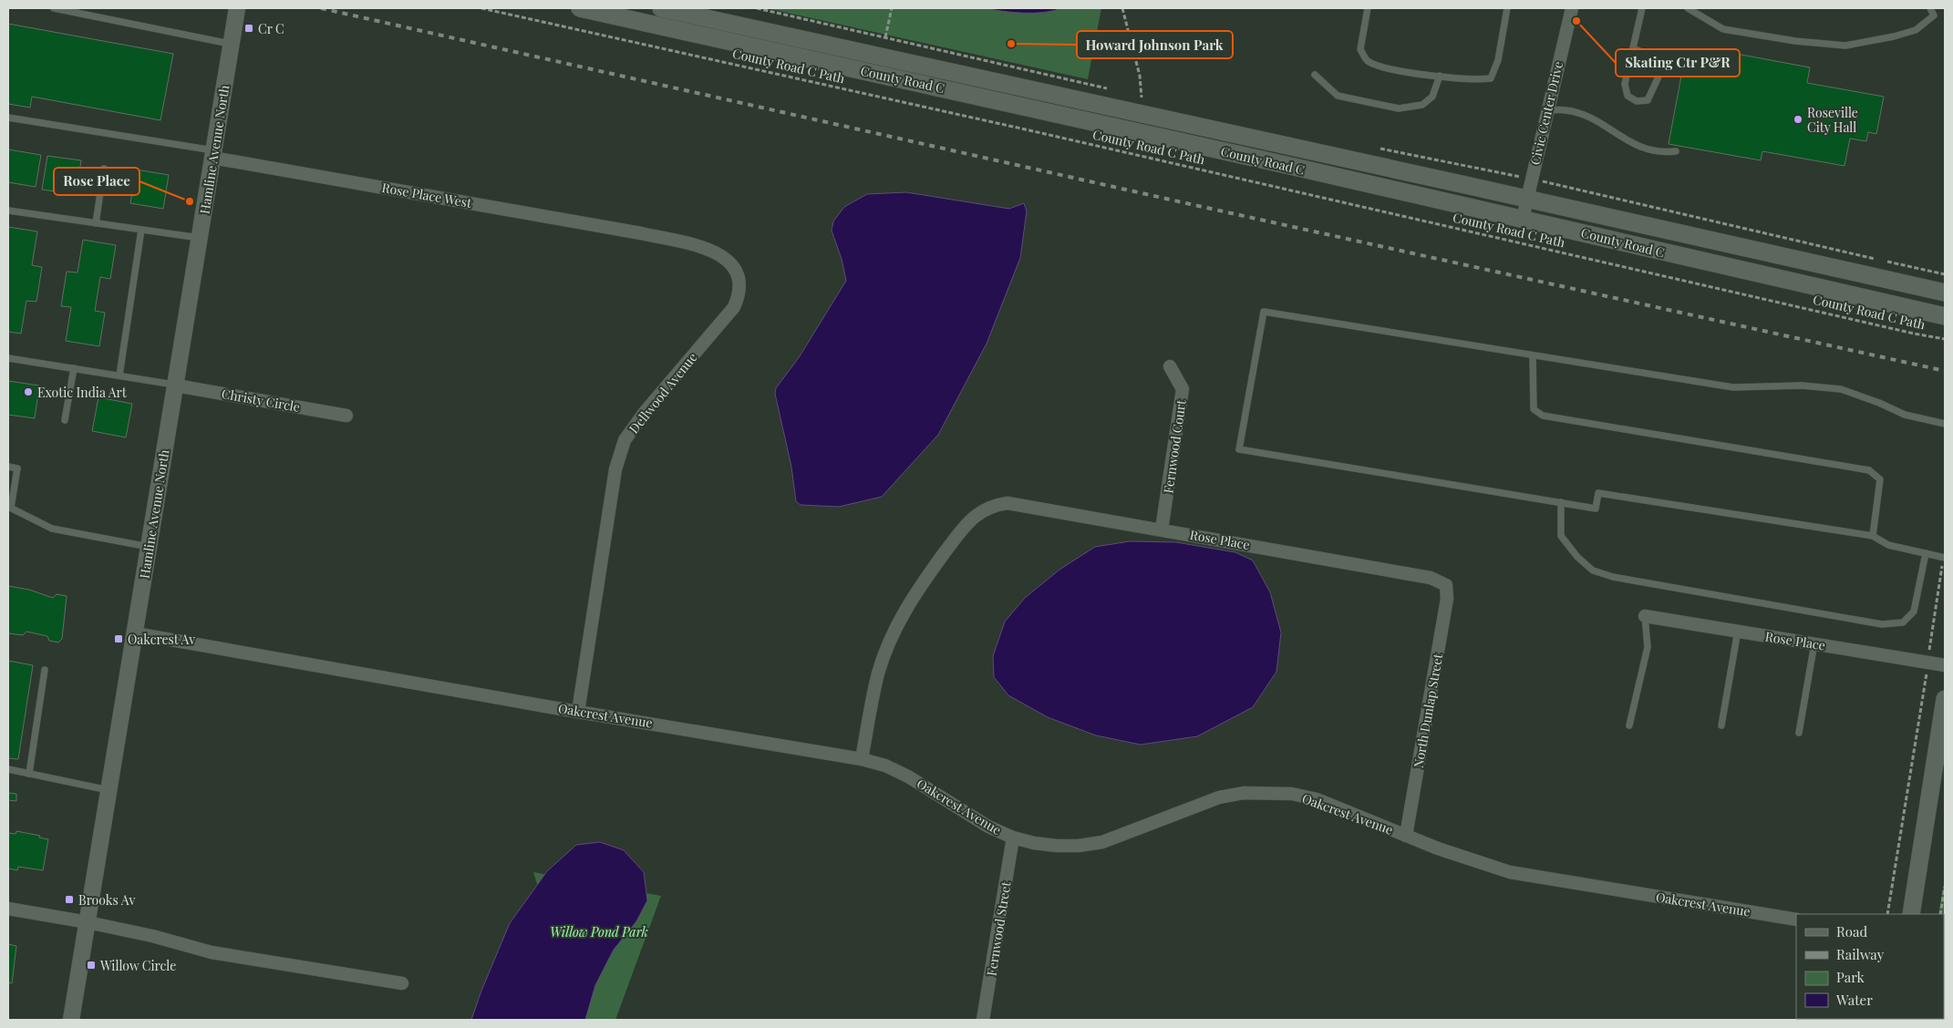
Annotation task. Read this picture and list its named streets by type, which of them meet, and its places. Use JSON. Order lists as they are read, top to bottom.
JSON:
{
  "streets": {
    "main road": ["County Road C"],
    "street": [
      "Civic Center Drive",
      "Hamline Avenue North",
      "Rose Place West",
      "Dellwood Avenue",
      "Christy Circle",
      "Fernwood Court",
      "Rose Place",
      "North Dunlap Street",
      "Oakcrest Avenue",
      "Fernwood Street"
    ],
    "path": ["County Road C Path"]
  },
  "crossings": [
    ["County Road C", "Civic Center Drive"],
    ["Hamline Avenue North", "Rose Place West"],
    ["Hamline Avenue North", "Christy Circle"],
    ["Hamline Avenue North", "Oakcrest Avenue"],
    ["Rose Place West", "Dellwood Avenue"],
    ["Dellwood Avenue", "Oakcrest Avenue"],
    ["Fernwood Court", "Rose Place"],
    ["Rose Place", "North Dunlap Street"],
    ["Rose Place", "Oakcrest Avenue"],
    ["North Dunlap Street", "Oakcrest Avenue"],
    ["Oakcrest Avenue", "Fernwood Street"]
  ],
  "parks": ["Willow Pond Park"],
  "places": {
    "other": [
      "Skating Ctr P&R",
      "Howard Johnson Park",
      "Roseville City Hall",
      "Rose Place",
      "Exotic India Art"
    ],
    "transit": [
      "Cr C",
      "Oakcrest Av",
      "Brooks Av",
      "Willow Circle"
    ]
  },
  "legend": [
    "Road",
    "Railway",
    "Park",
    "Water"
  ]
}
